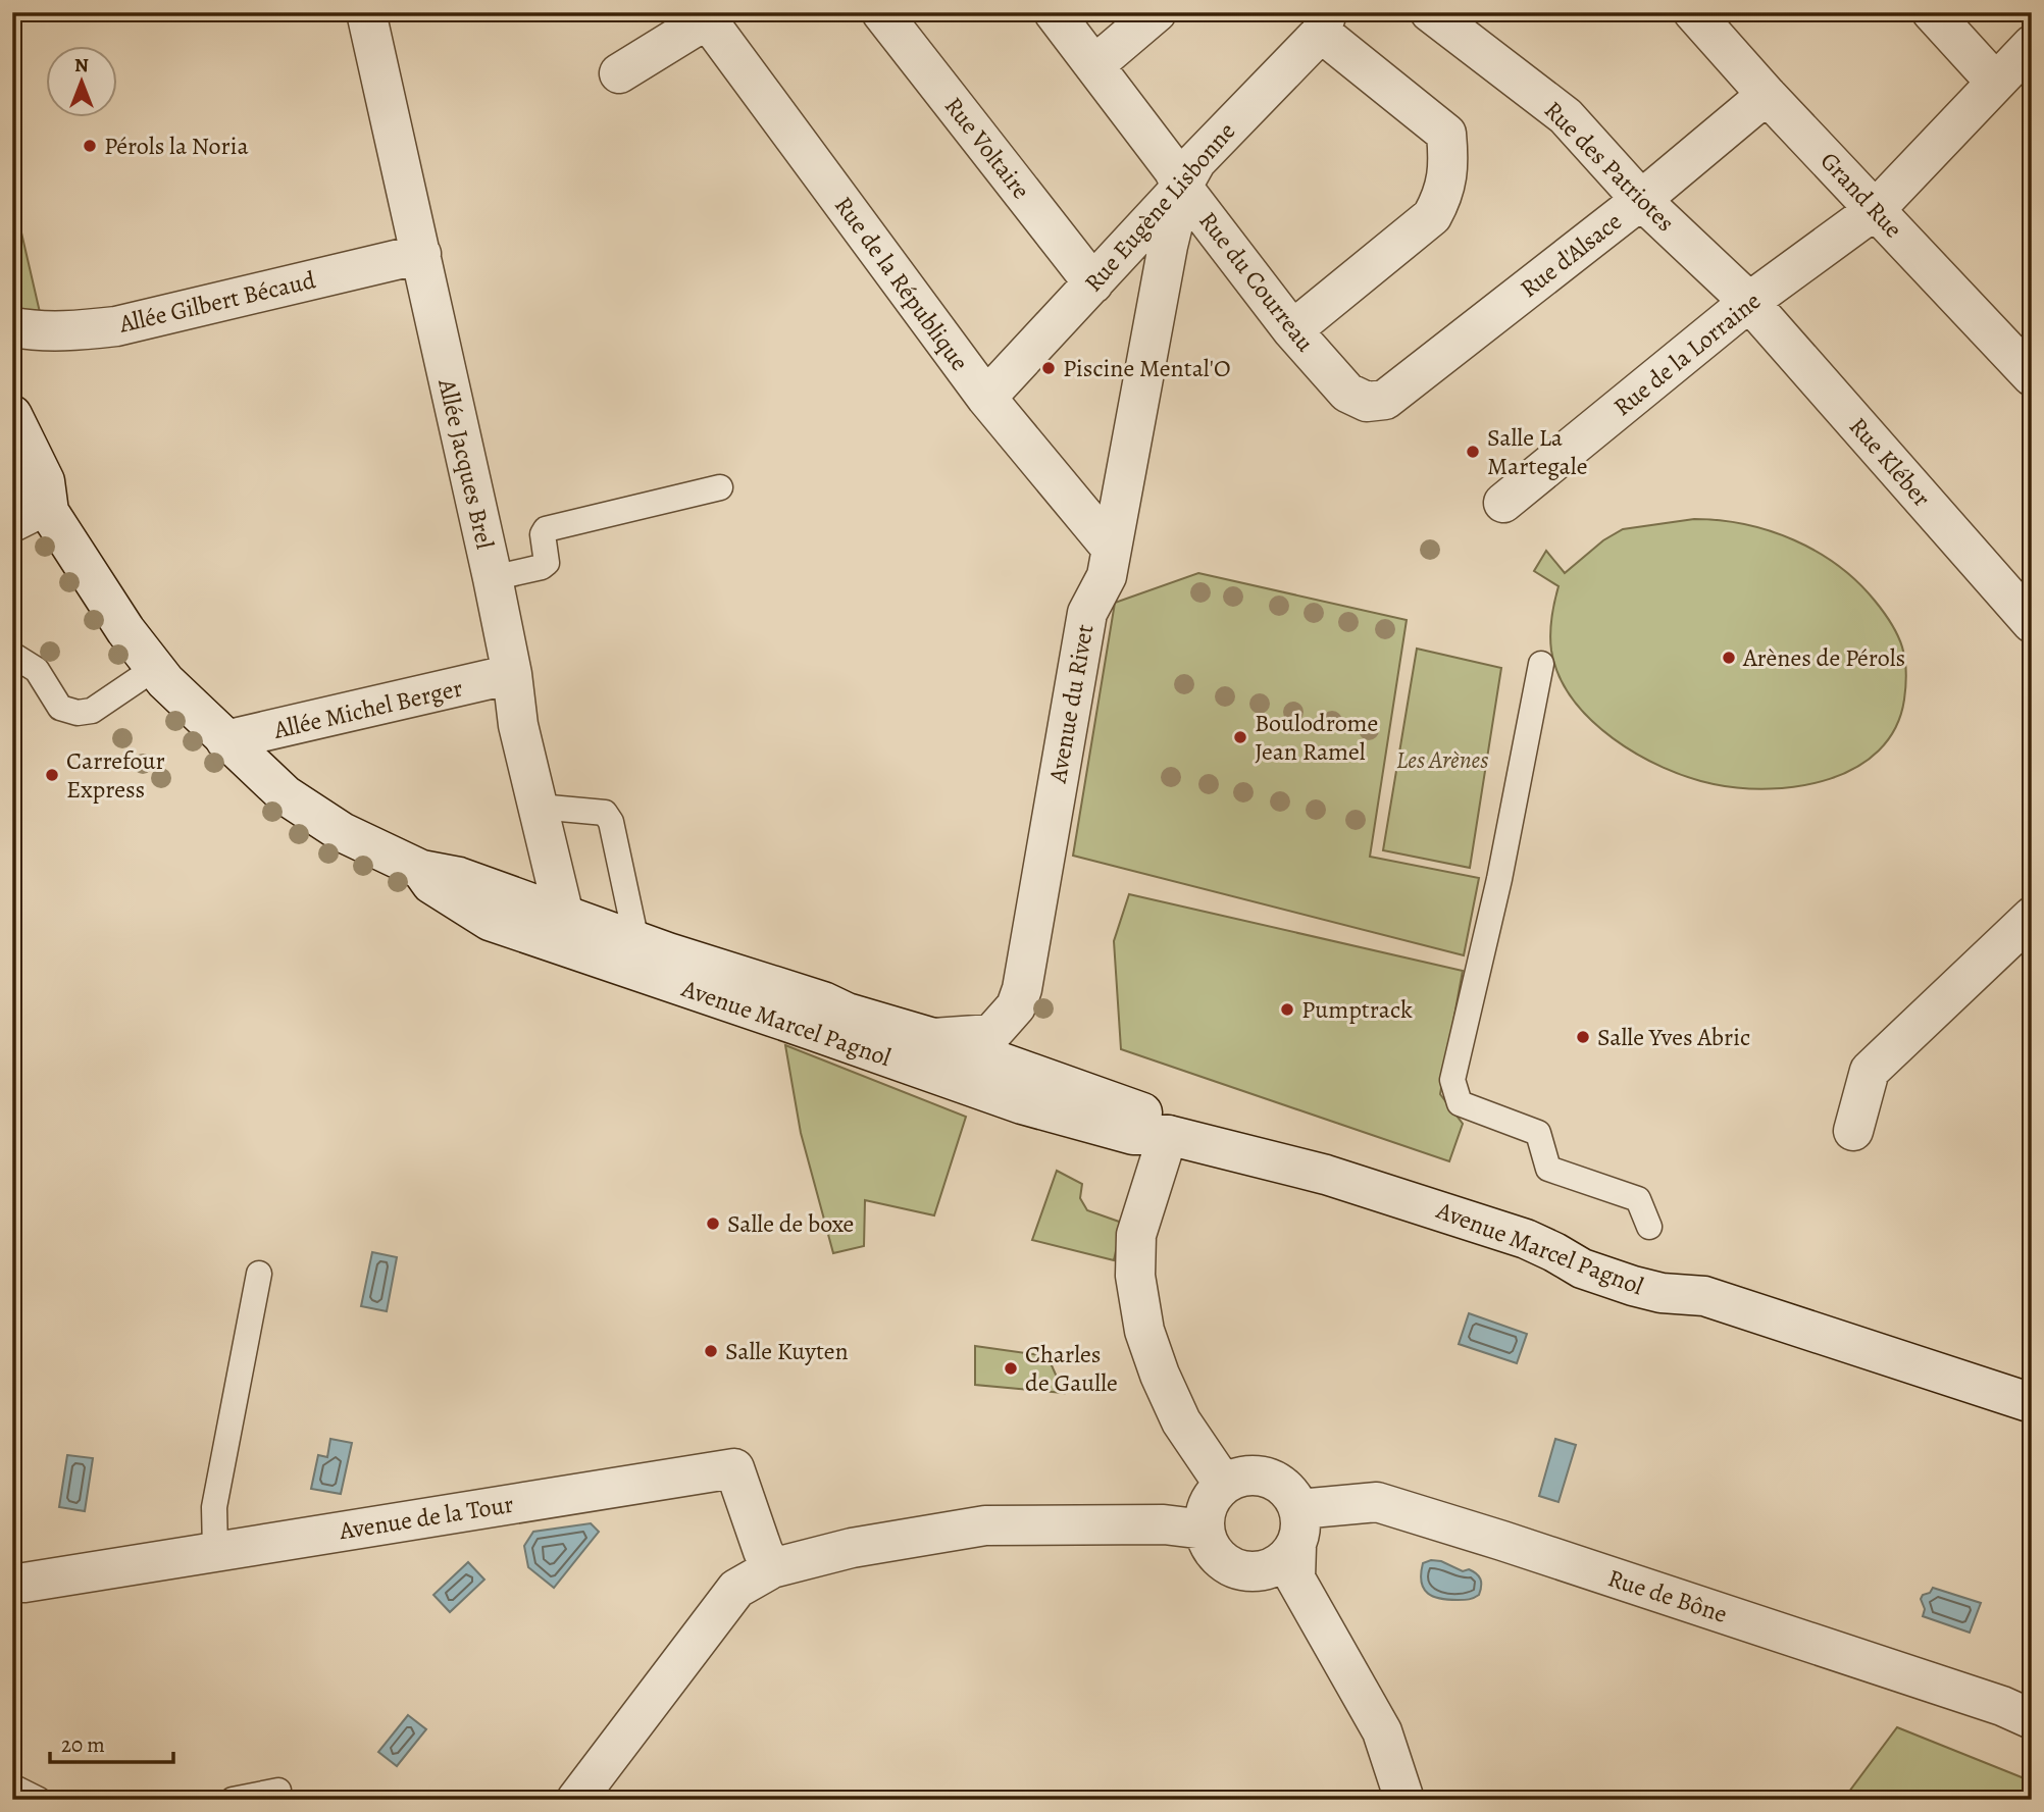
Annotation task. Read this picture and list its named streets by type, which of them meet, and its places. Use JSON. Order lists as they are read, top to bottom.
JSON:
{
  "streets": {
    "street": [
      "Rue Voltaire",
      "Rue des Patriotes",
      "Grand Rue",
      "Rue Eugène Lisbonne",
      "Rue d'Alsace",
      "Rue du Courreau",
      "Rue de la République",
      "Allée Gilbert Bécaud",
      "Rue de la Lorraine",
      "Rue Kléber",
      "Allée Jacques Brel",
      "Avenue du Rivet",
      "Allée Michel Berger",
      "Avenue Marcel Pagnol",
      "Avenue de la Tour",
      "Rue de Bône"
    ]
  },
  "crossings": [
    ["Rue Voltaire", "Rue Eugène Lisbonne"],
    ["Rue des Patriotes", "Rue d'Alsace"],
    ["Rue des Patriotes", "Rue de la Lorraine"],
    ["Rue des Patriotes", "Rue Kléber"],
    ["Grand Rue", "Rue d'Alsace"],
    ["Grand Rue", "Rue de la Lorraine"],
    ["Rue Eugène Lisbonne", "Rue du Courreau"],
    ["Rue Eugène Lisbonne", "Rue de la République"],
    ["Rue Eugène Lisbonne", "Avenue du Rivet"],
    ["Rue d'Alsace", "Rue du Courreau"],
    ["Rue du Courreau", "Avenue du Rivet"],
    ["Rue de la République", "Avenue du Rivet"],
    ["Allée Gilbert Bécaud", "Allée Jacques Brel"],
    ["Rue de la Lorraine", "Rue Kléber"],
    ["Allée Jacques Brel", "Allée Michel Berger"],
    ["Allée Jacques Brel", "Avenue Marcel Pagnol"],
    ["Avenue du Rivet", "Avenue Marcel Pagnol"],
    ["Allée Michel Berger", "Avenue Marcel Pagnol"]
  ],
  "parks": ["Les Arènes"],
  "places": [
    "Pérols la Noria",
    "Piscine Mental'O",
    "Salle La Martegale",
    "Arènes de Pérols",
    "Boulodrome Jean Ramel",
    "Carrefour Express",
    "Pumptrack",
    "Salle Yves Abric",
    "Salle de boxe",
    "Salle Kuyten",
    "Charles de Gaulle"
  ],
  "scale_bar": "20 m",
  "north": "top"
}
